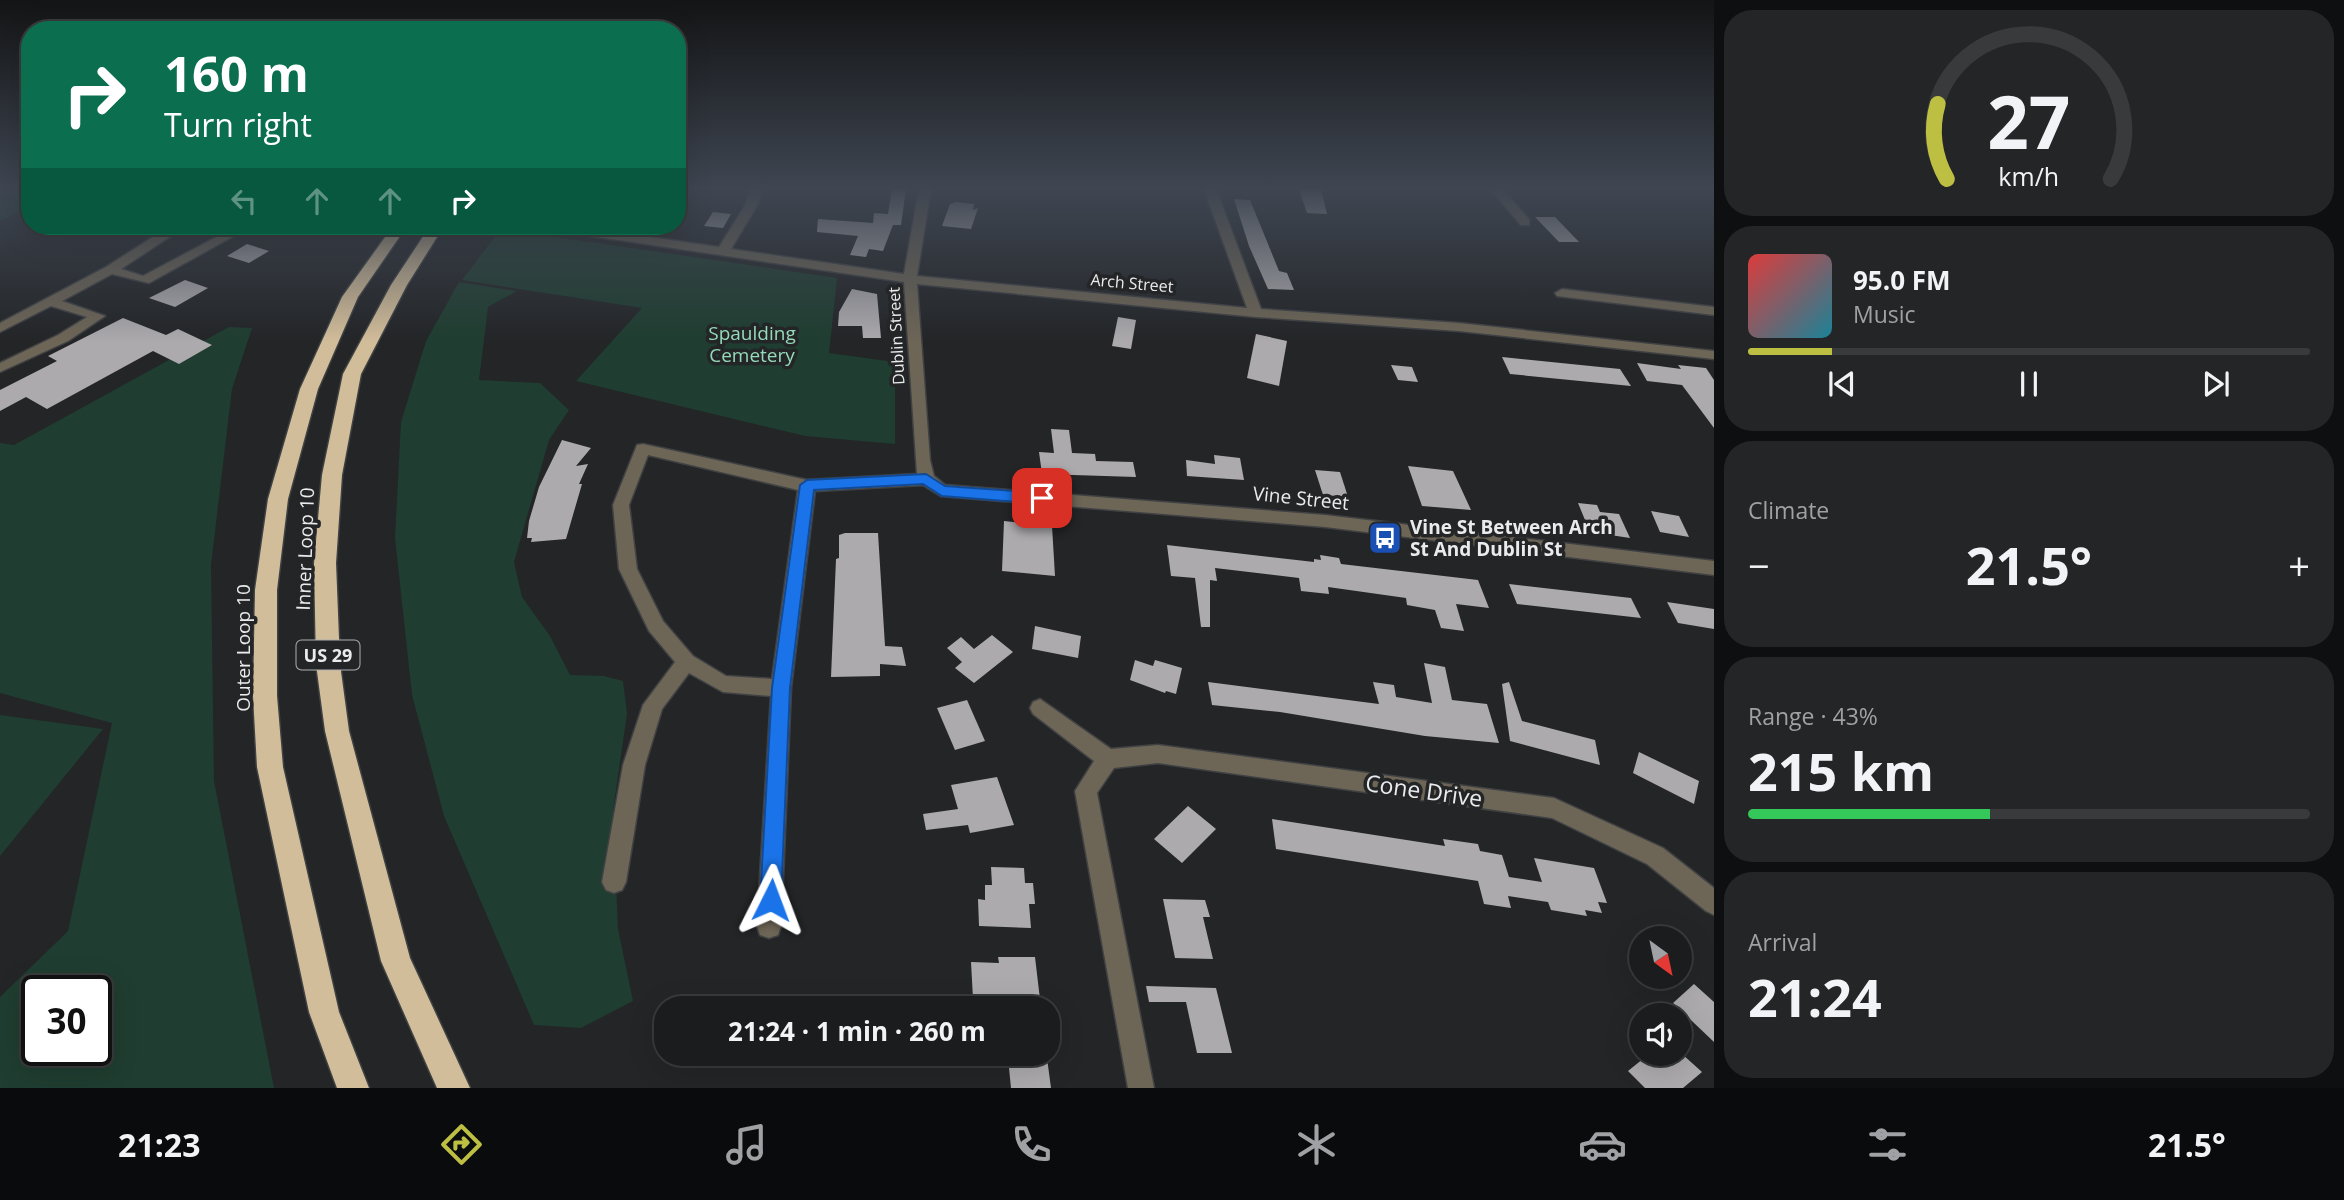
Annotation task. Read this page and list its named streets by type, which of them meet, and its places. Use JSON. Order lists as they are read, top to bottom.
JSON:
{
  "streets": {
    "highway": ["Inner Loop 10", "Outer Loop 10", "US 29"],
    "street": [
      "Arch Street",
      "Dublin Street",
      "Vine Street",
      "Cone Drive"
    ]
  },
  "crossings": [
    ["Arch Street", "Dublin Street"],
    ["Dublin Street", "Vine Street"]
  ],
  "parks": ["Spaulding Cemetery"],
  "places": {
    "bus stop": ["Vine St Between Arch St And Dublin St"]
  },
  "north": "bottom right",
  "page": {
    "turn": ["160 m", "Turn right"],
    "song": ["95.0 FM", "Music"],
    "tile": [
      "Climate",
      ["Range · 43%", "215 km"],
      ["Arrival", "21:24"]
    ],
    "heat": ["−", "21.5°", "+"],
    "limit": "30",
    "trip": "21:24 · 1 min · 260 m",
    "tabs": ["21:23", "21.5°"],
    "gauge": ["27", "km/h"]
  }
}
